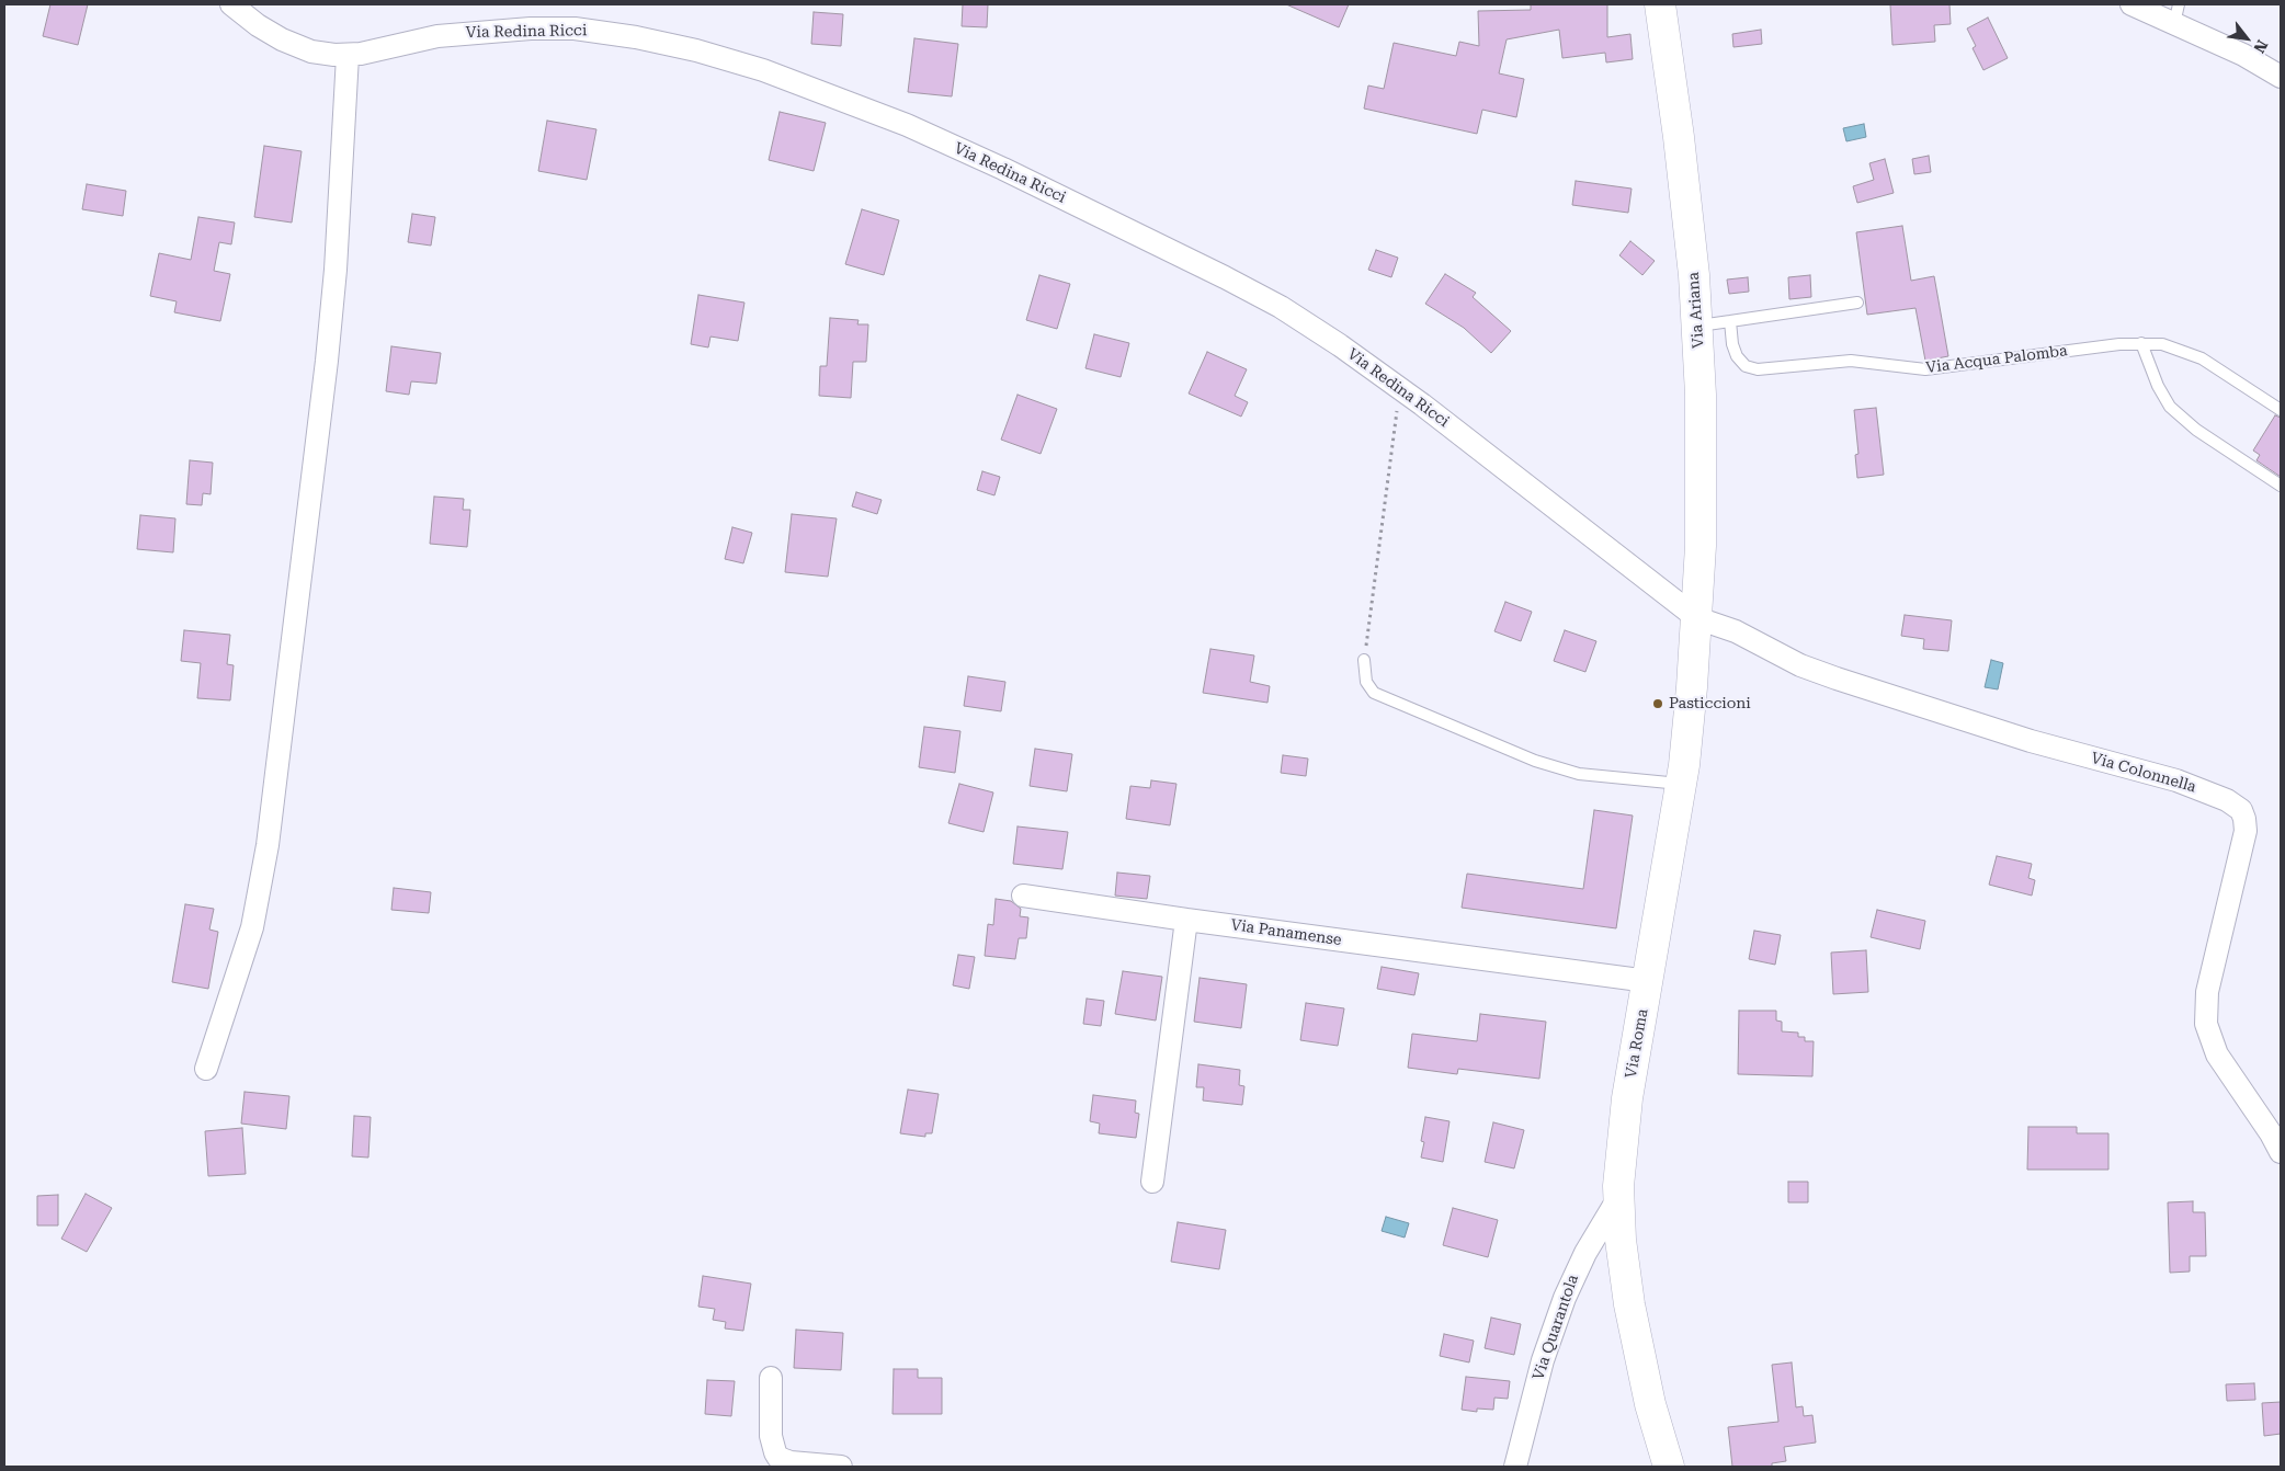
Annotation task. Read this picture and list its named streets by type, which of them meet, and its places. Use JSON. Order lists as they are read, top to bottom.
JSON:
{
  "streets": {
    "main road": ["Via Ariana", "Via Roma"],
    "street": [
      "Via Redina Ricci",
      "Via Colonnella",
      "Via Panamense",
      "Via Quarantola"
    ],
    "lane": ["Via Acqua Palomba"]
  },
  "crossings": [
    ["Via Redina Ricci", "Via Ariana"],
    ["Via Redina Ricci", "Via Colonnella"],
    ["Via Redina Ricci", "Via Roma"],
    ["Via Ariana", "Via Colonnella"],
    ["Via Ariana", "Via Roma"],
    ["Via Colonnella", "Via Roma"],
    ["Via Panamense", "Via Roma"],
    ["Via Roma", "Via Quarantola"]
  ],
  "places": ["Pasticcioni"],
  "north": "bottom right"
}
